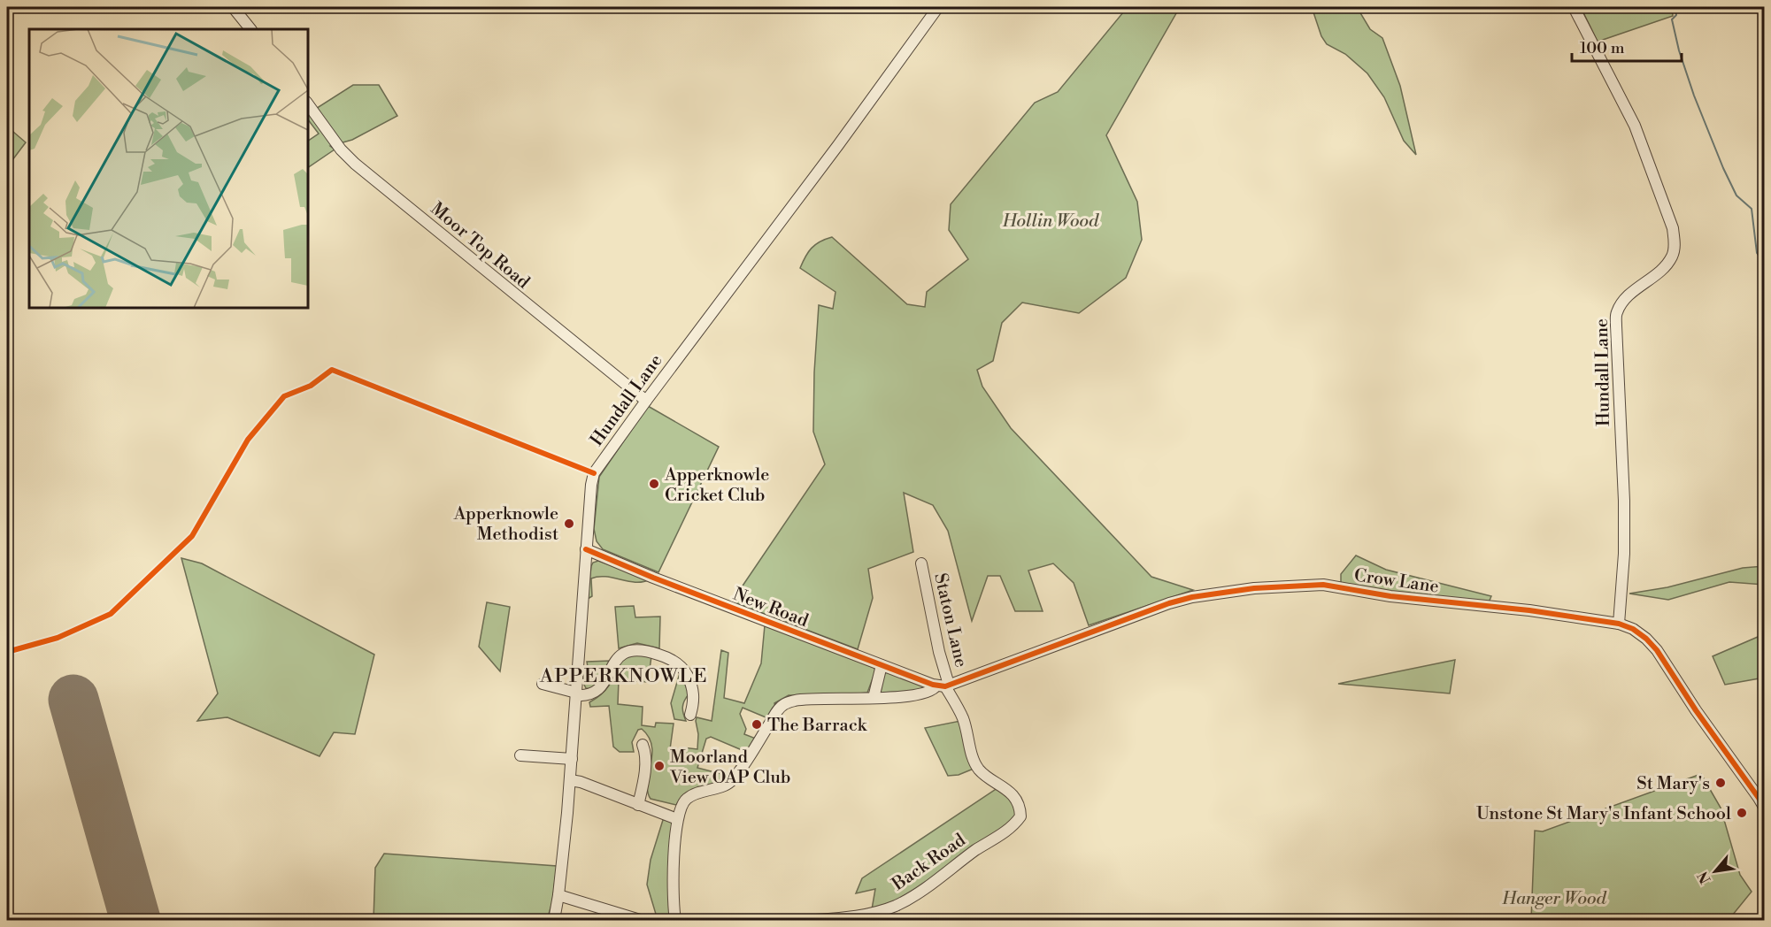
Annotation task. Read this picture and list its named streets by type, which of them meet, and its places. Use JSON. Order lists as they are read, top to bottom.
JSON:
{
  "streets": {
    "street": [
      "Moor Top Road",
      "Hundall Lane",
      "Crow Lane",
      "New Road",
      "Staton Lane",
      "Back Road"
    ]
  },
  "crossings": [
    ["Moor Top Road", "Hundall Lane"],
    ["Hundall Lane", "Crow Lane"],
    ["Hundall Lane", "New Road"],
    ["Crow Lane", "New Road"],
    ["Crow Lane", "Staton Lane"],
    ["New Road", "Staton Lane"],
    ["Staton Lane", "Back Road"]
  ],
  "districts": ["APPERKNOWLE"],
  "parks": ["Hollin Wood", "Hanger Wood"],
  "places": [
    "Apperknowle Cricket Club",
    "Apperknowle Methodist",
    "The Barrack",
    "Moorland View OAP Club",
    "St Mary's",
    "Unstone St Mary's Infant School"
  ],
  "scale_bar": "100 m",
  "north": "bottom left"
}
